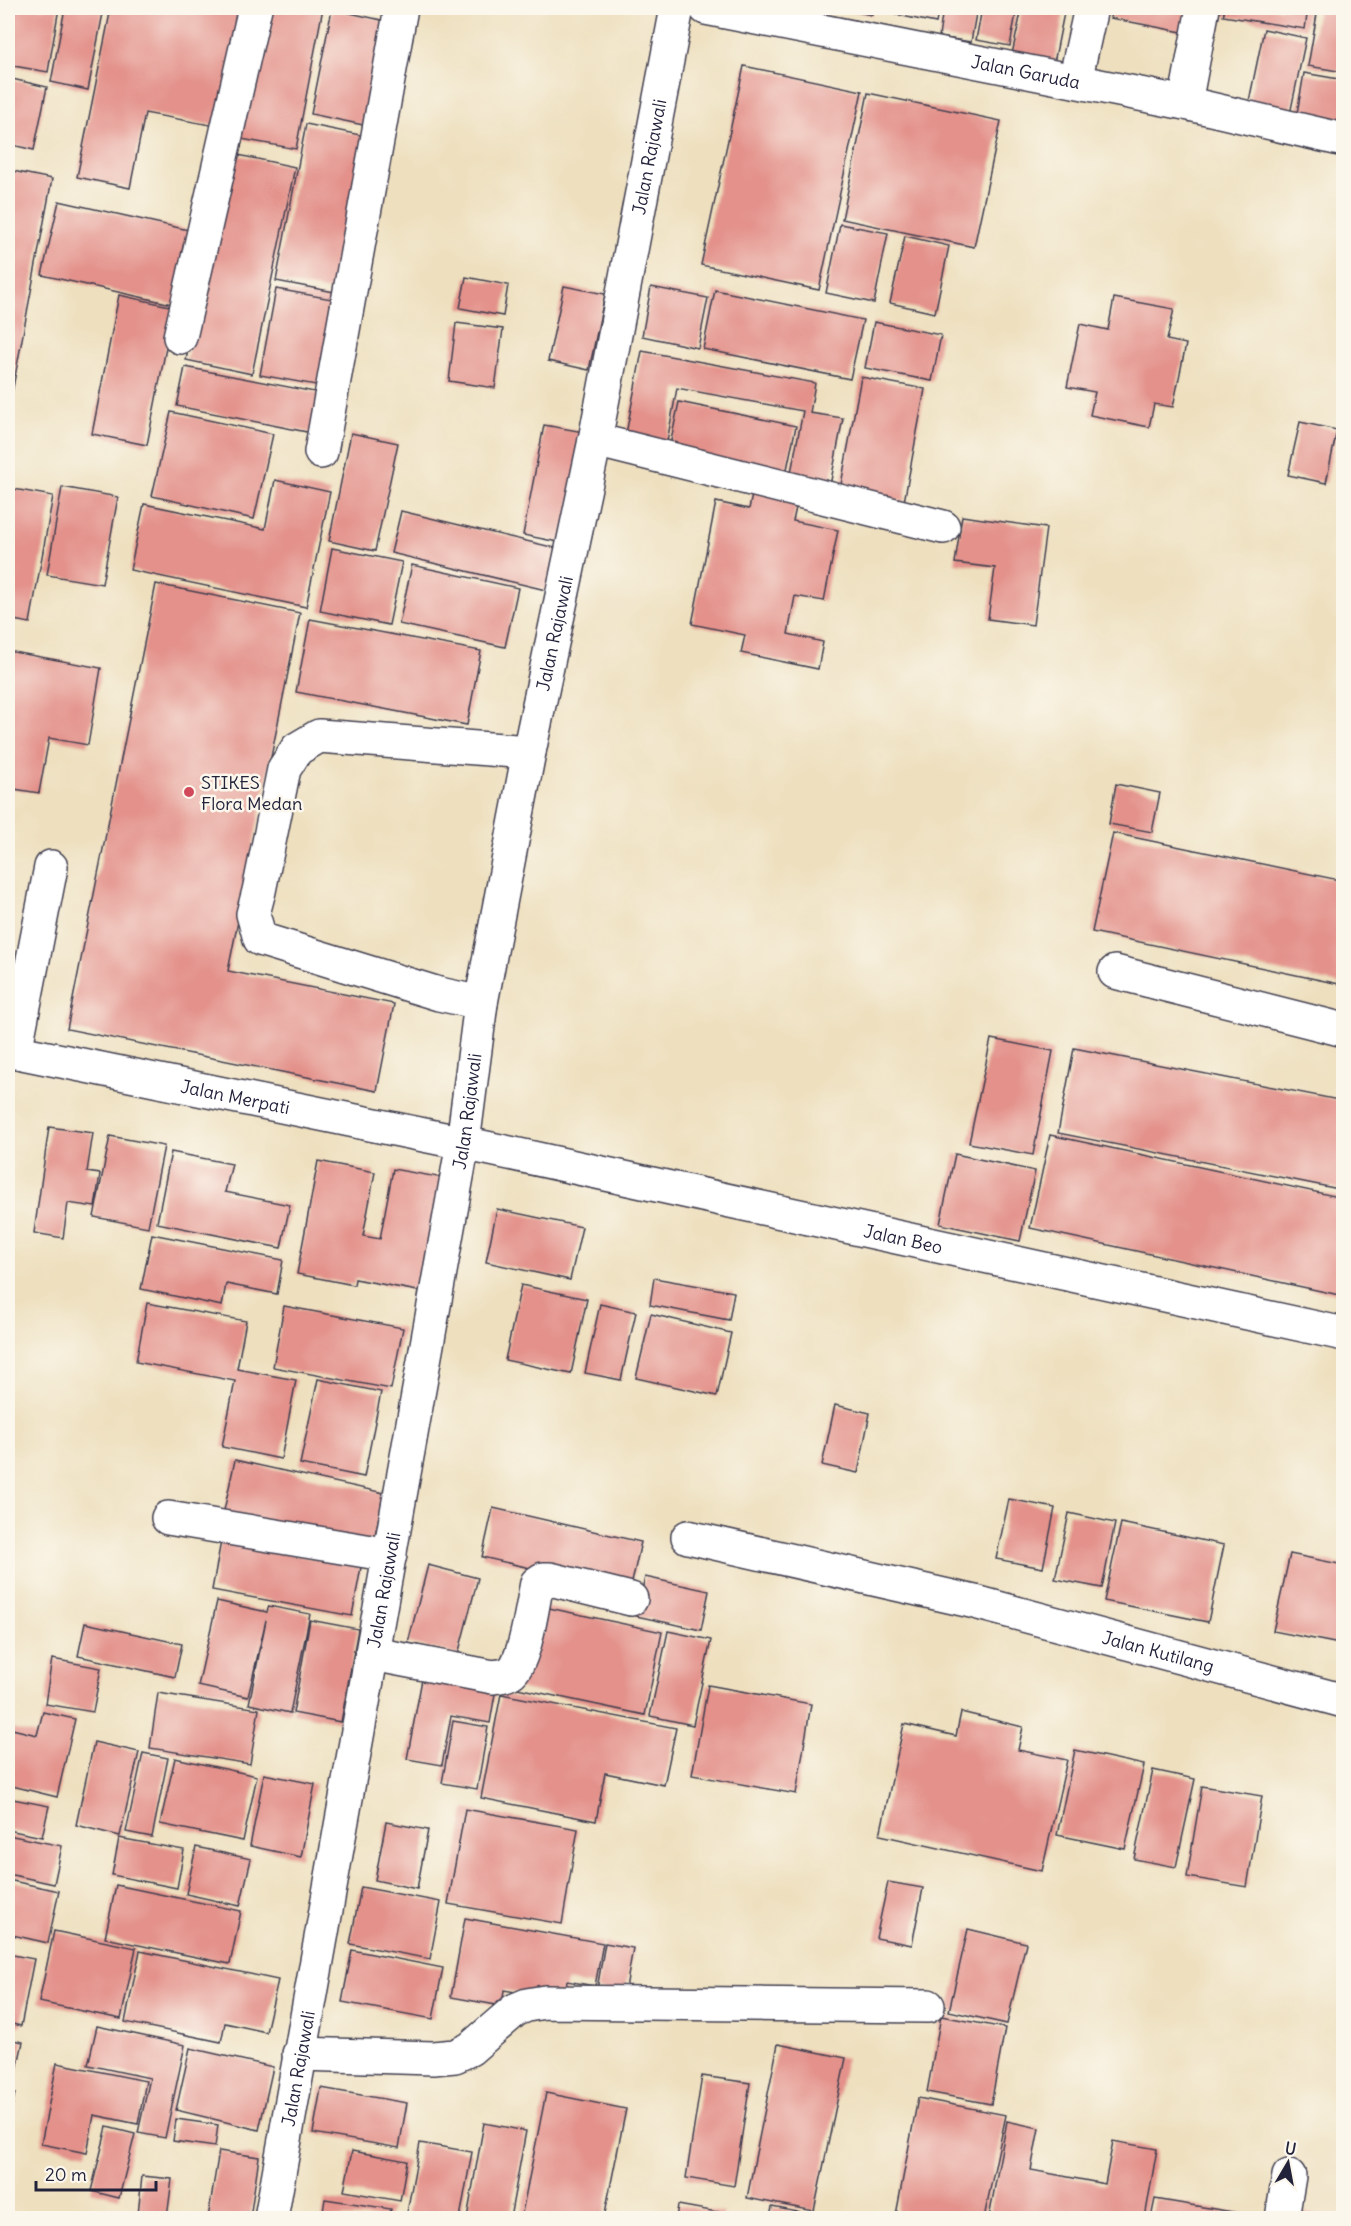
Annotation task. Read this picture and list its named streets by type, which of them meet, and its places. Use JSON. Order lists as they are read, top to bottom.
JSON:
{
  "streets": {
    "street": [
      "Jalan Garuda",
      "Jalan Rajawali",
      "Jalan Merpati",
      "Jalan Beo",
      "Jalan Kutilang"
    ]
  },
  "crossings": [
    ["Jalan Rajawali", "Jalan Merpati"],
    ["Jalan Rajawali", "Jalan Beo"],
    ["Jalan Merpati", "Jalan Beo"]
  ],
  "places": ["STIKES Flora Medan"],
  "scale_bar": "20 m",
  "north": "top"
}
